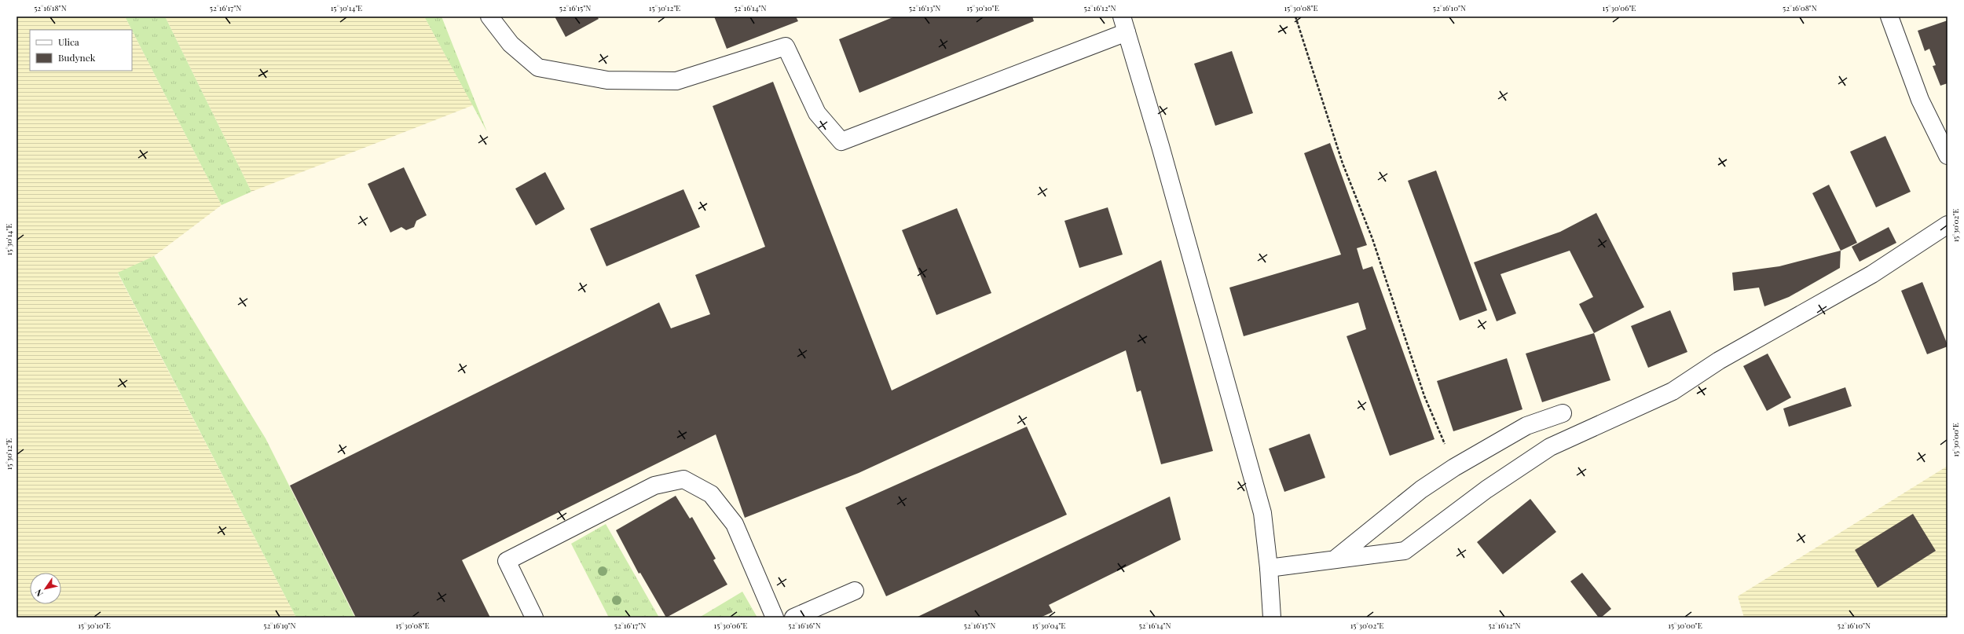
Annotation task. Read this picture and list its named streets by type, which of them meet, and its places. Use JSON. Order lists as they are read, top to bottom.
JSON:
{
  "legend": ["Ulica", "Budynek"],
  "north": "bottom left",
  "coordinates": [
    "52°16'18\"N",
    "52°16'17\"N",
    "15°30'14\"E",
    "52°16'15\"N",
    "15°30'12\"E",
    "52°16'14\"N",
    "52°16'13\"N",
    "15°30'10\"E",
    "52°16'12\"N",
    "15°30'08\"E",
    "52°16'10\"N",
    "15°30'06\"E",
    "52°16'08\"N",
    "15°30'02\"E",
    "15°30'00\"E",
    "52°16'19\"N",
    "52°16'16\"N",
    "15°30'04\"E"
  ]
}
